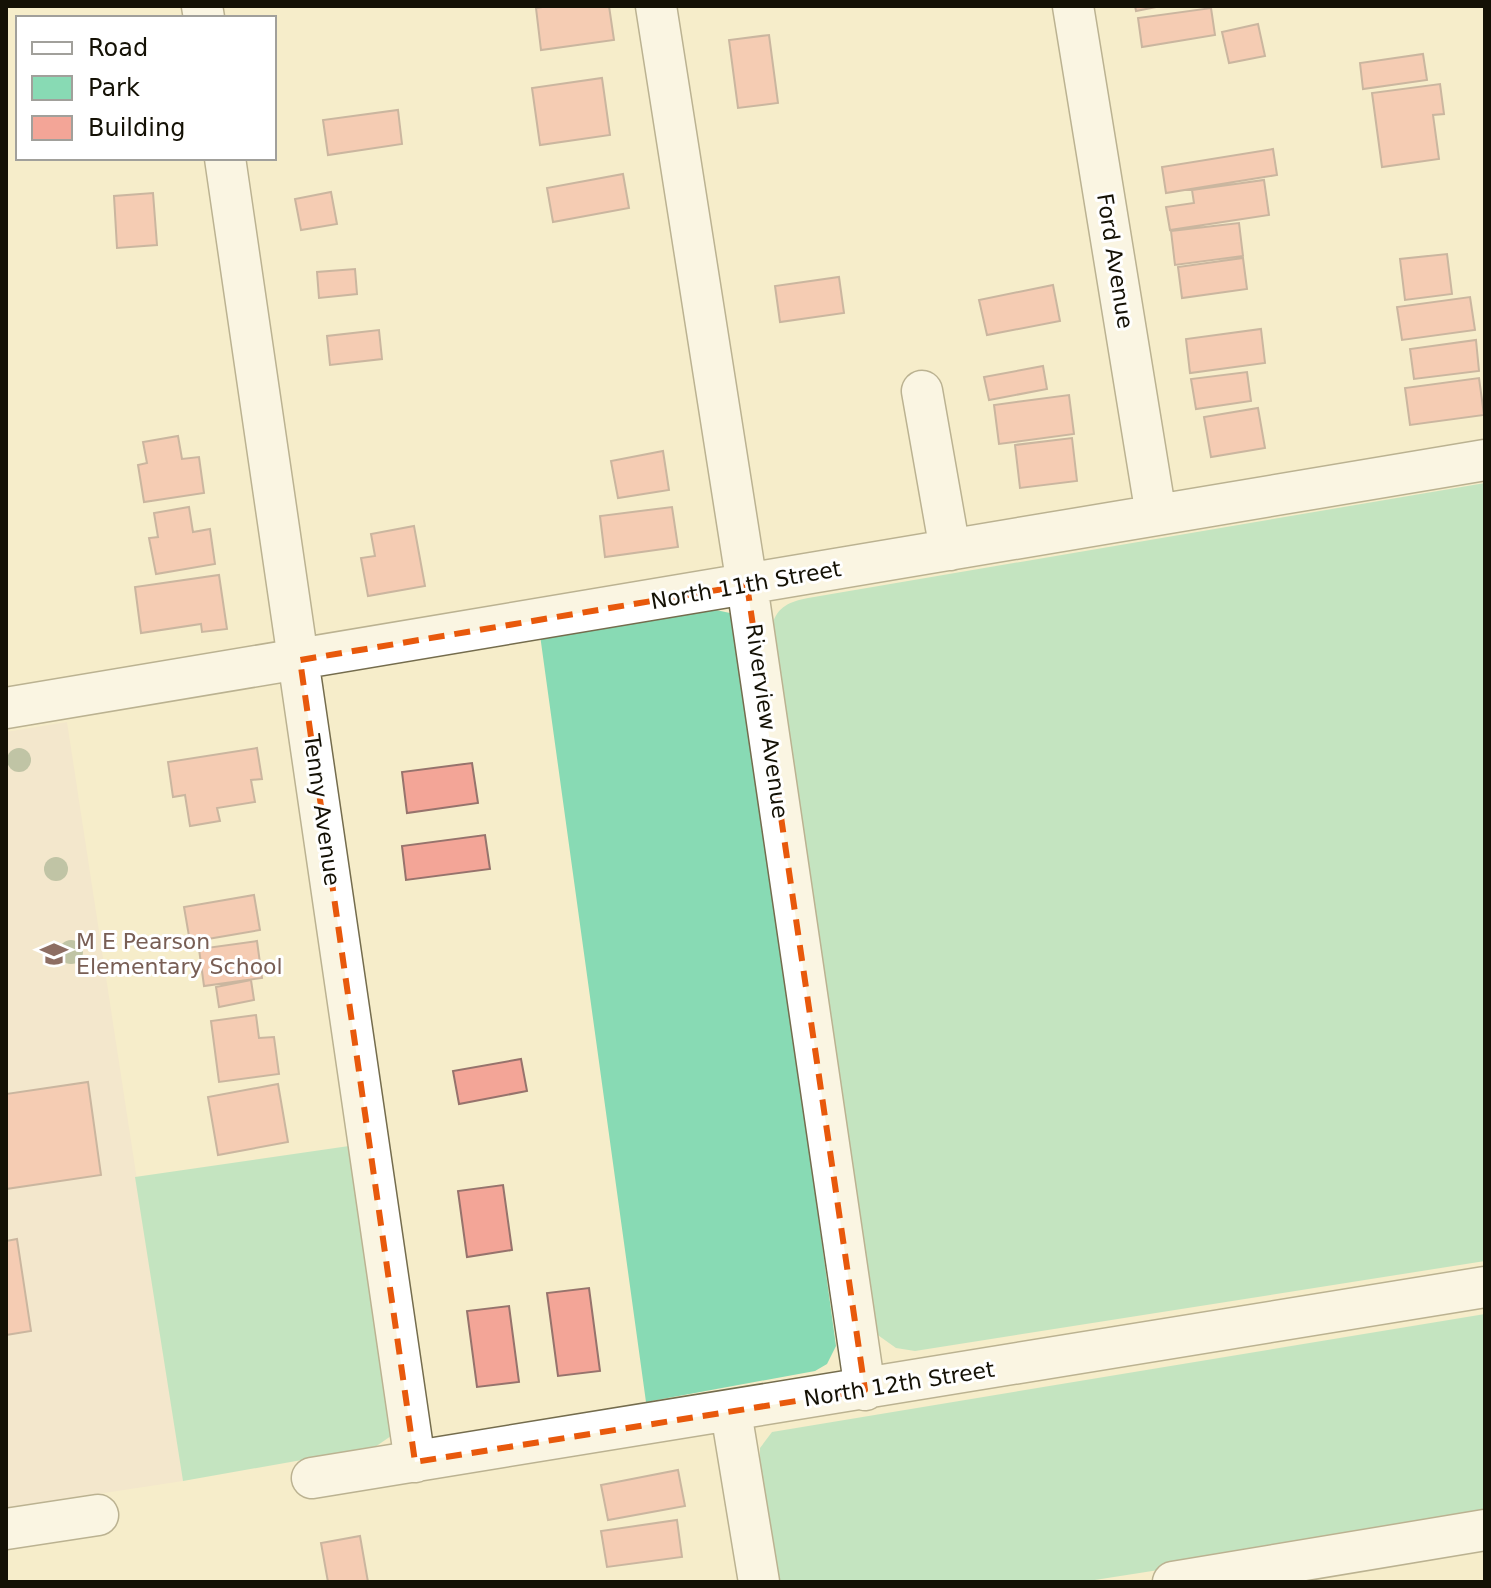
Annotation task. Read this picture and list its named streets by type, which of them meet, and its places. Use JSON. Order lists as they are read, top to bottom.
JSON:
{
  "streets": {
    "street": [
      "Ford Avenue",
      "North 11th Street",
      "Riverview Avenue",
      "Tenny Avenue",
      "North 12th Street"
    ]
  },
  "crossings": [
    ["Ford Avenue", "North 11th Street"],
    ["North 11th Street", "Riverview Avenue"],
    ["North 11th Street", "Tenny Avenue"],
    ["Riverview Avenue", "North 12th Street"],
    ["Tenny Avenue", "North 12th Street"]
  ],
  "places": {
    "school or university": ["M E Pearson Elementary School"]
  },
  "legend": ["Road", "Park", "Building"]
}
